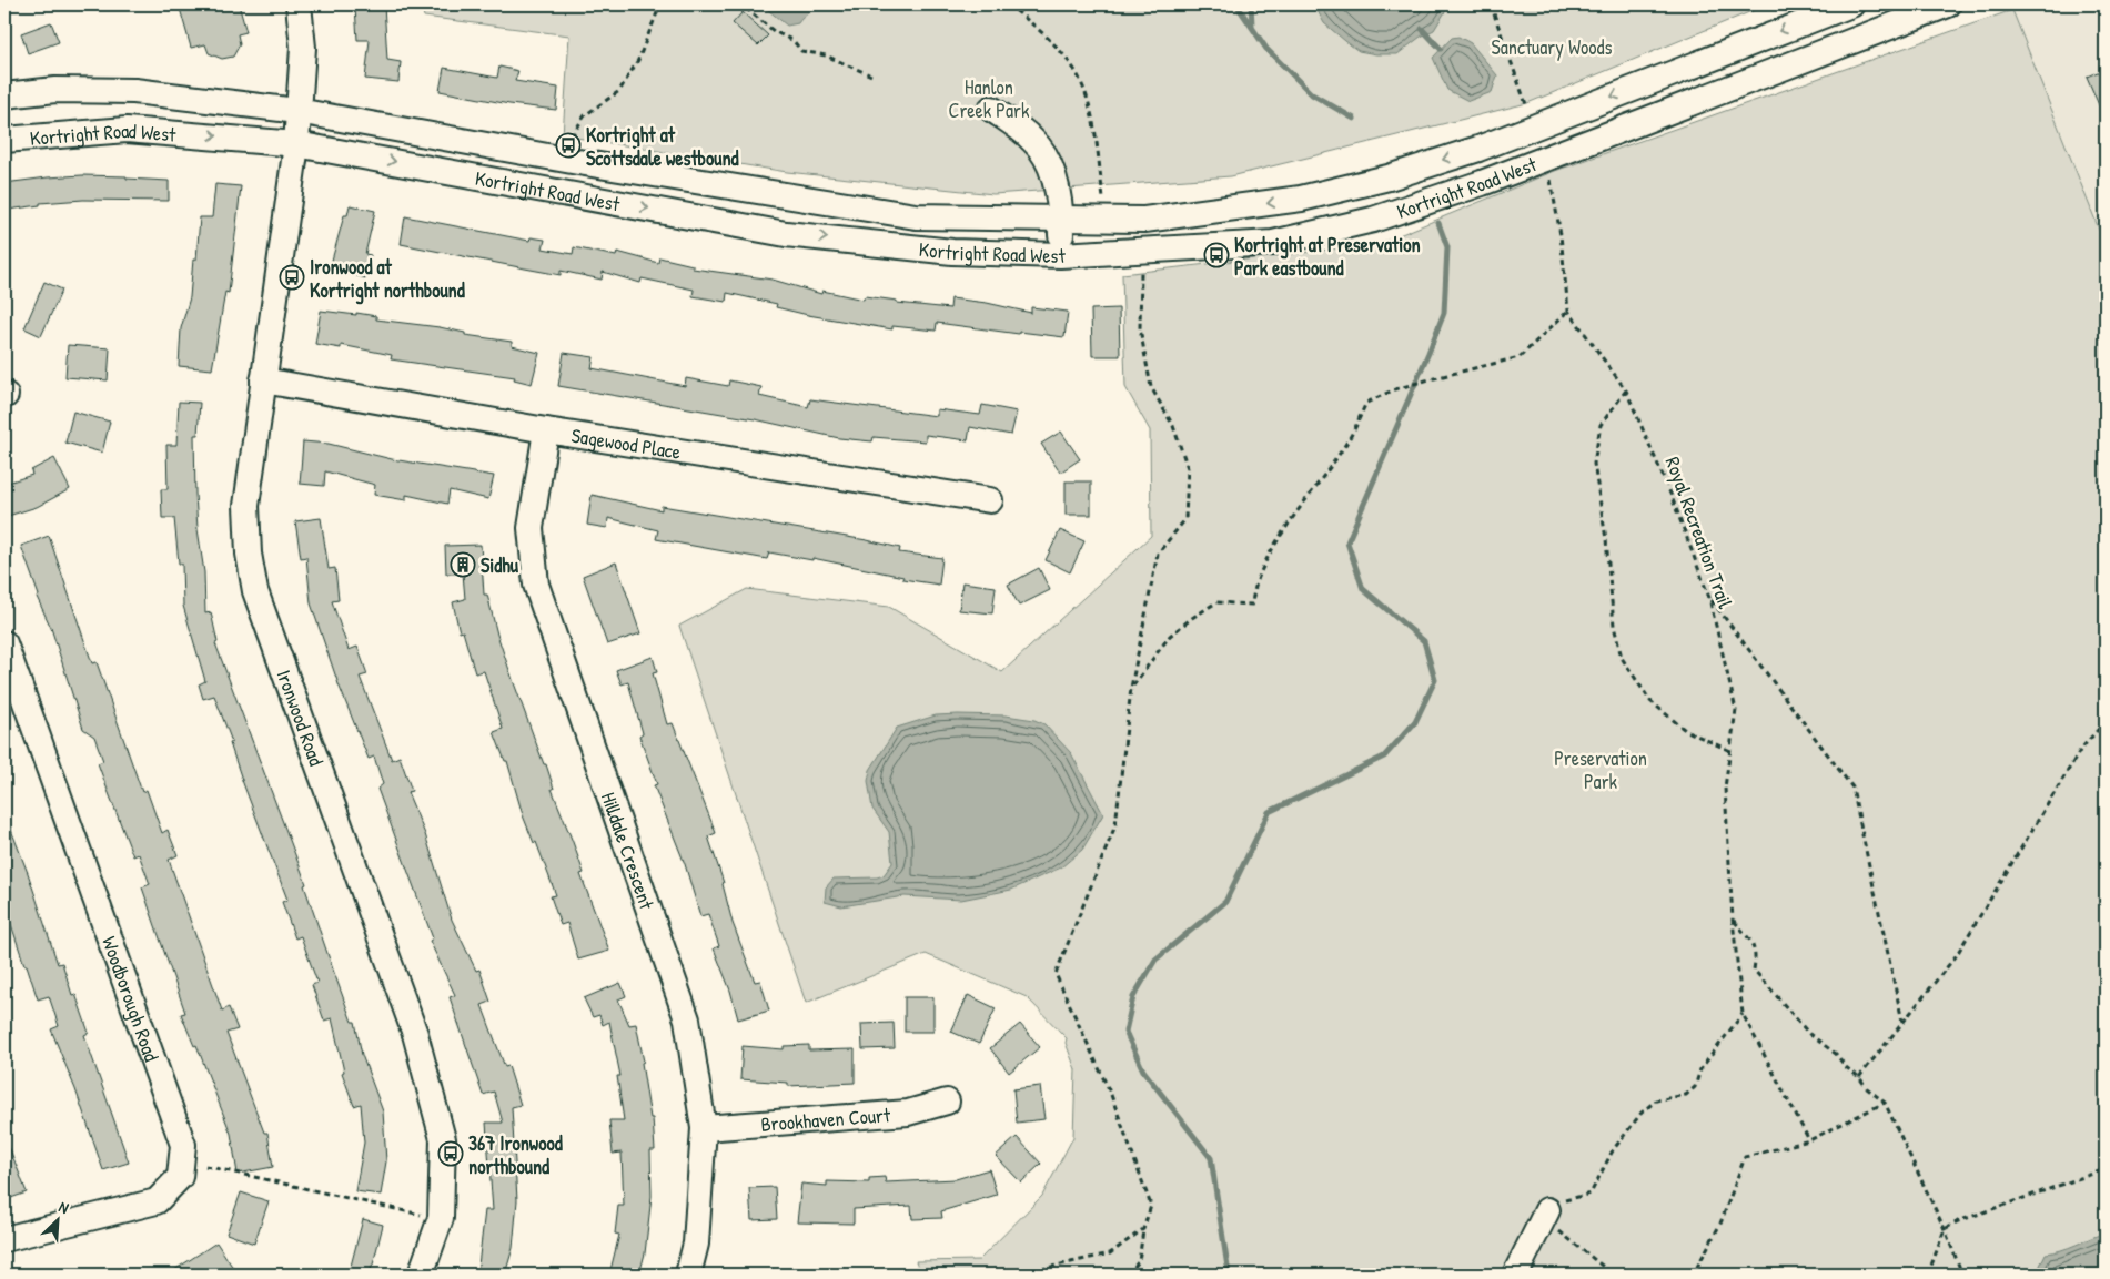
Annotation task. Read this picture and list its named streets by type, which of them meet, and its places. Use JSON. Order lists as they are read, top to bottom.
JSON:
{
  "streets": {
    "street": [
      "Kortright Road West",
      "Sagewood Place",
      "Ironwood Road",
      "Hilldale Crescent",
      "Woodborough Road",
      "Brookhaven Court"
    ],
    "path": ["Royal Recreation Trail"]
  },
  "crossings": [
    ["Kortright Road West", "Ironwood Road"],
    ["Sagewood Place", "Ironwood Road"],
    ["Sagewood Place", "Hilldale Crescent"],
    ["Hilldale Crescent", "Brookhaven Court"]
  ],
  "parks": ["Sanctuary Woods", "Hanlon Creek Park", "Preservation Park"],
  "places": {
    "bus stop": [
      "Kortright at Scottsdale westbound",
      "Kortright at Preservation Park eastbound",
      "Ironwood at Kortright northbound",
      "367 Ironwood northbound"
    ],
    "building": ["Sidhu"]
  },
  "north": "top right"
}
